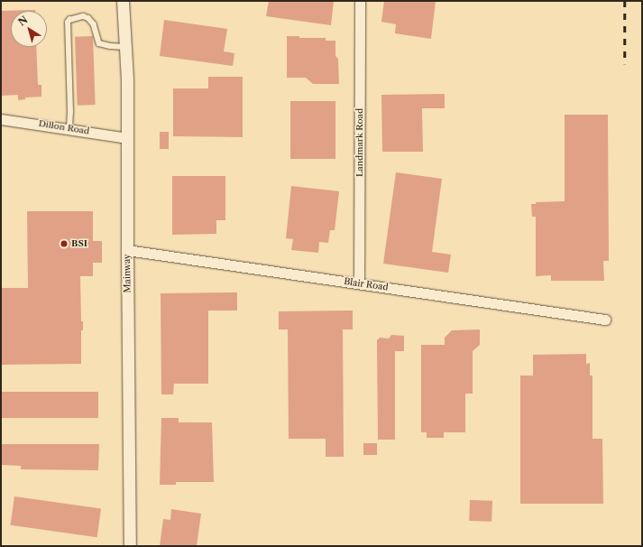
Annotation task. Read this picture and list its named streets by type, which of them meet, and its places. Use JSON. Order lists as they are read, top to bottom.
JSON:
{
  "streets": {
    "street": [
      "Dillon Road",
      "Landmark Road",
      "Mainway",
      "Blair Road"
    ]
  },
  "crossings": [
    ["Dillon Road", "Mainway"],
    ["Landmark Road", "Blair Road"],
    ["Mainway", "Blair Road"]
  ],
  "places": ["BSI"],
  "north": "top left"
}
